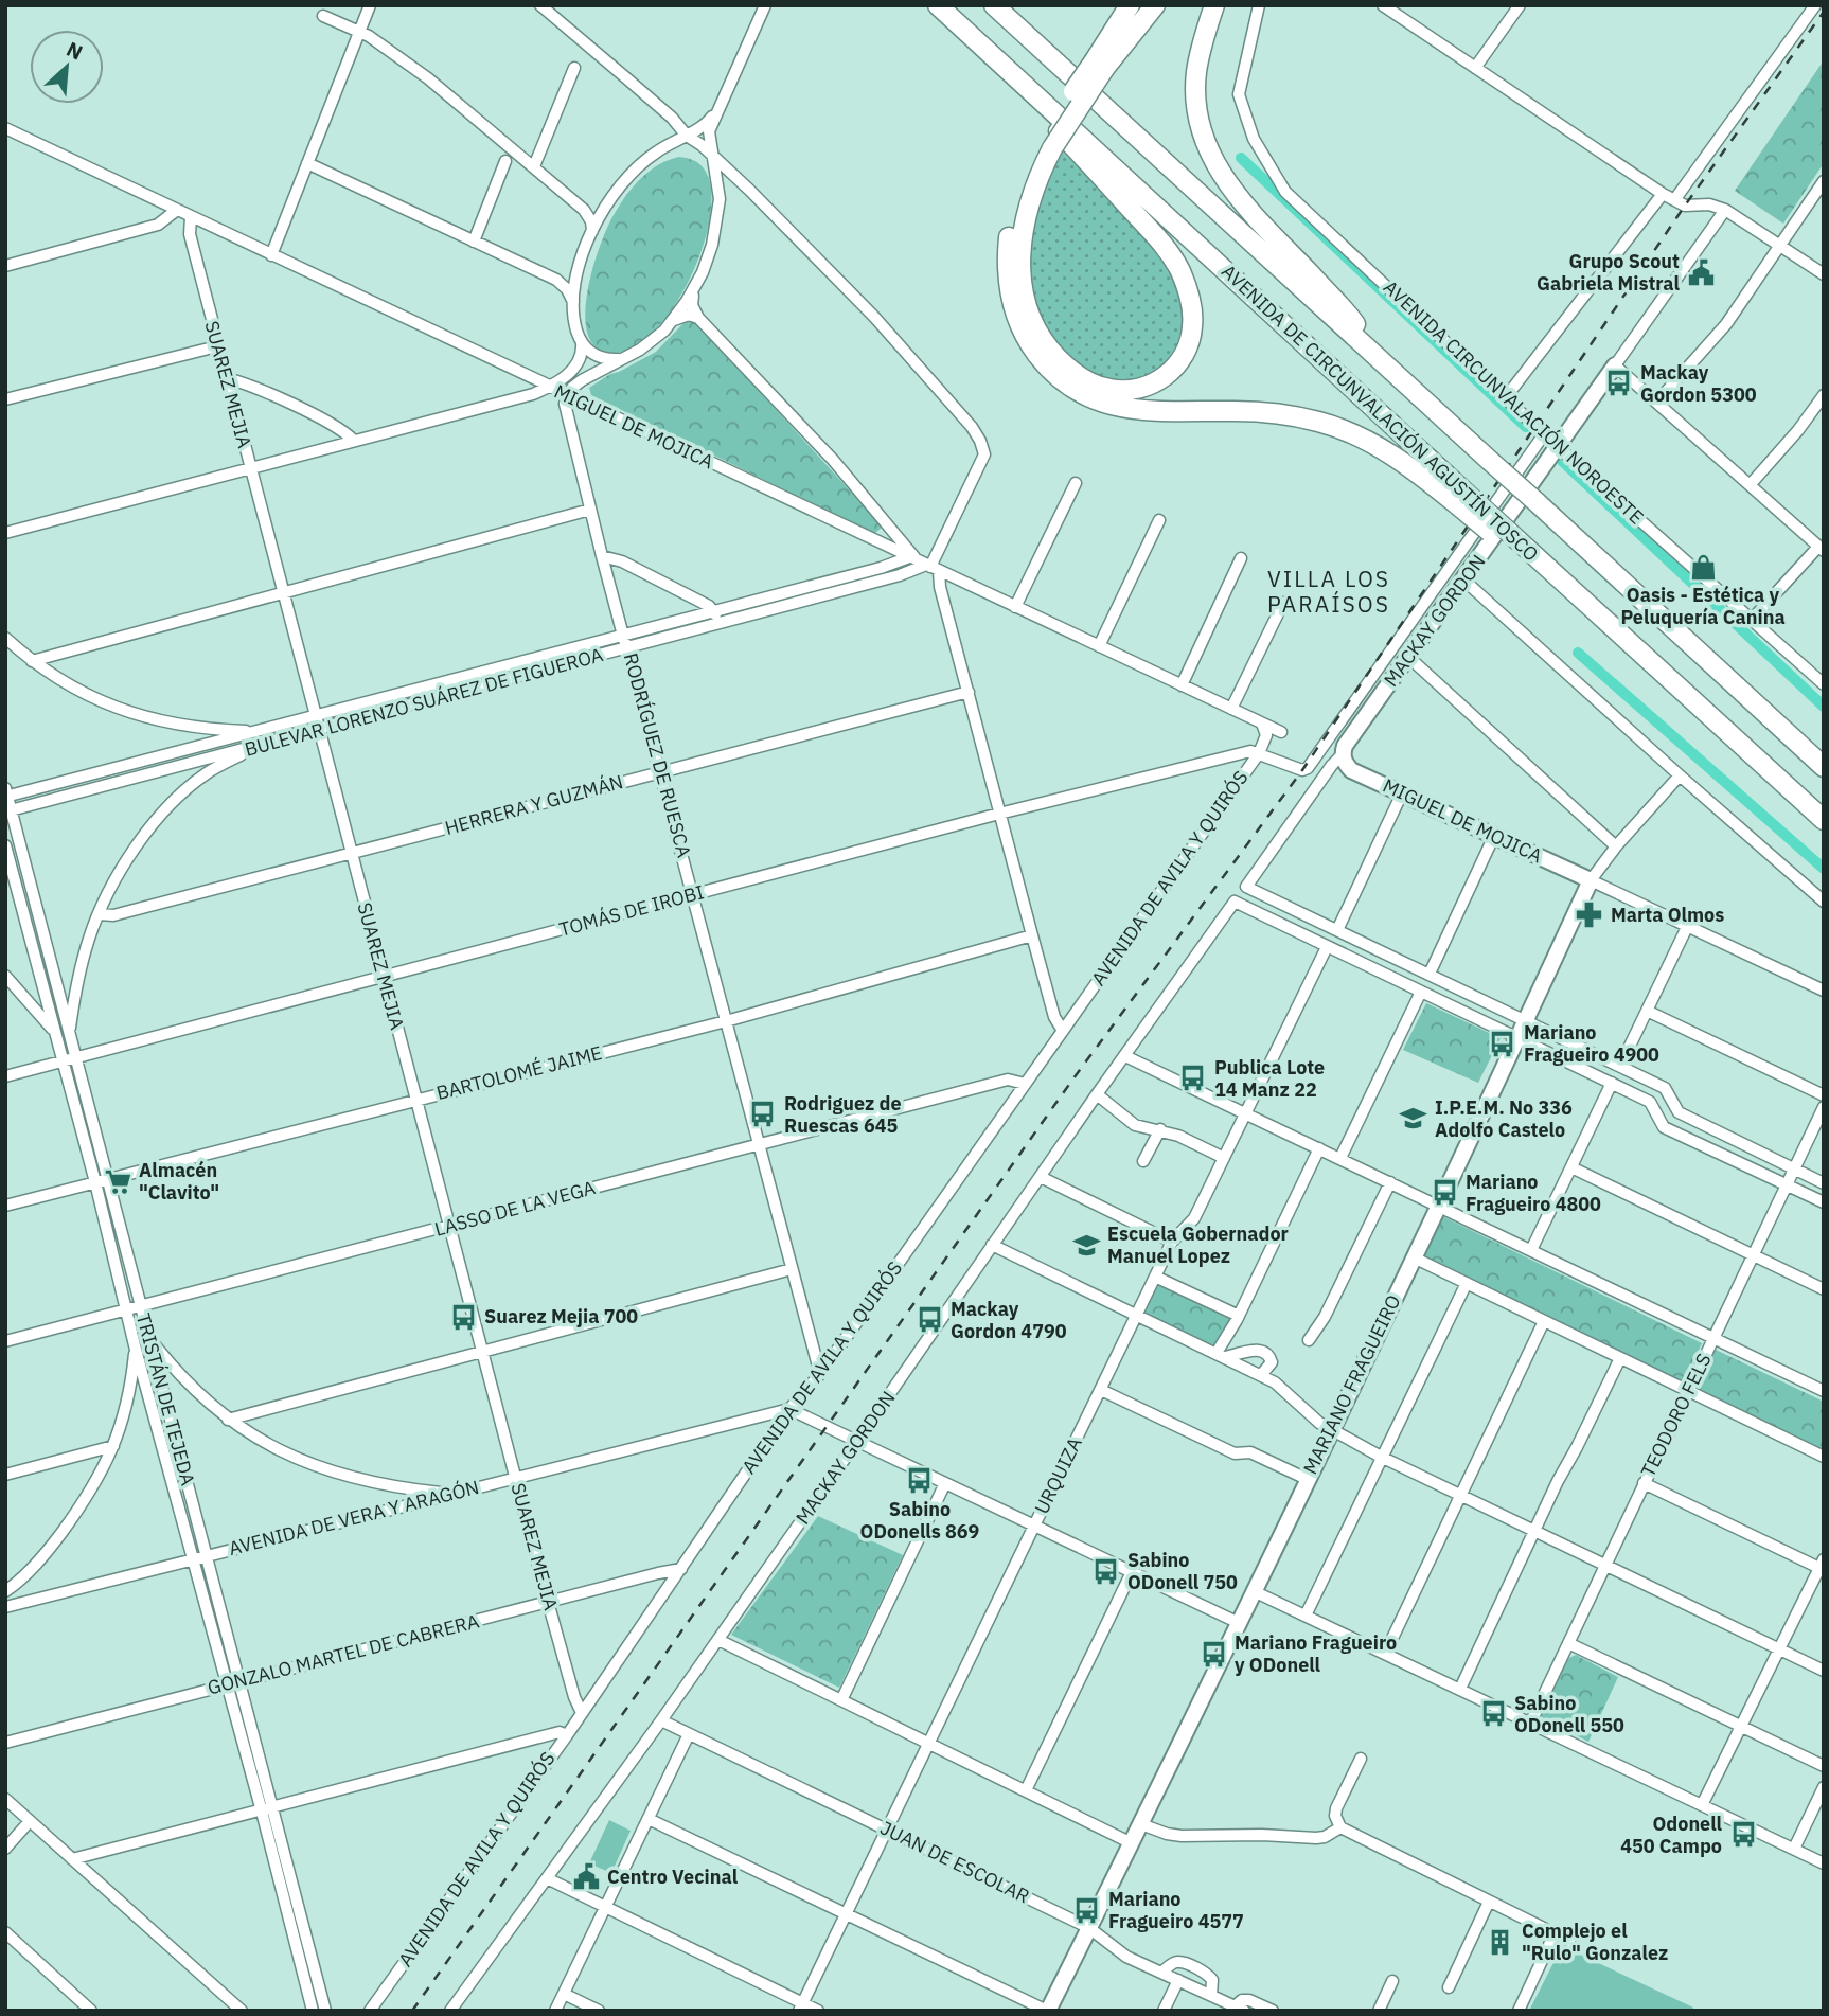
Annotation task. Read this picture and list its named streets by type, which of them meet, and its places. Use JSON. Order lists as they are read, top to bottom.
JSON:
{
  "streets": {
    "highway": ["AVENIDA DE CIRCUNVALACIÓN AGUSTÍN TOSCO"],
    "main road": ["MIGUEL DE MOJICA", "MACKAY GORDON", "MARIANO FRAGUEIRO"],
    "street": [
      "SUAREZ MEJIA",
      "AVENIDA CIRCUNVALACIÓN NOROESTE",
      "BULEVAR LORENZO SUÁREZ DE FIGUEROA",
      "RODRÍGUEZ DE RUESCA",
      "HERRERA Y GUZMÁN",
      "AVENIDA DE AVILA Y QUIRÓS",
      "TOMÁS DE IROBI",
      "BARTOLOMÉ JAIME",
      "LASSO DE LA VEGA",
      "TRISTÁN DE TEJEDA",
      "TEODORO FELS",
      "URQUIZA",
      "AVENIDA DE VERA Y ARAGÓN",
      "GONZALO MARTEL DE CABRERA",
      "JUAN DE ESCOLAR"
    ]
  },
  "crossings": [
    ["SUAREZ MEJIA", "MIGUEL DE MOJICA"],
    ["SUAREZ MEJIA", "BULEVAR LORENZO SUÁREZ DE FIGUEROA"],
    ["SUAREZ MEJIA", "HERRERA Y GUZMÁN"],
    ["SUAREZ MEJIA", "AVENIDA DE AVILA Y QUIRÓS"],
    ["SUAREZ MEJIA", "TOMÁS DE IROBI"],
    ["SUAREZ MEJIA", "BARTOLOMÉ JAIME"],
    ["SUAREZ MEJIA", "LASSO DE LA VEGA"],
    ["SUAREZ MEJIA", "AVENIDA DE VERA Y ARAGÓN"],
    ["SUAREZ MEJIA", "GONZALO MARTEL DE CABRERA"],
    ["AVENIDA CIRCUNVALACIÓN NOROESTE", "MACKAY GORDON"],
    ["MIGUEL DE MOJICA", "MACKAY GORDON"],
    ["MIGUEL DE MOJICA", "BULEVAR LORENZO SUÁREZ DE FIGUEROA"],
    ["MIGUEL DE MOJICA", "RODRÍGUEZ DE RUESCA"],
    ["MIGUEL DE MOJICA", "AVENIDA DE AVILA Y QUIRÓS"],
    ["MIGUEL DE MOJICA", "MARIANO FRAGUEIRO"],
    ["MACKAY GORDON", "URQUIZA"],
    ["MACKAY GORDON", "JUAN DE ESCOLAR"],
    ["BULEVAR LORENZO SUÁREZ DE FIGUEROA", "RODRÍGUEZ DE RUESCA"],
    ["BULEVAR LORENZO SUÁREZ DE FIGUEROA", "TRISTÁN DE TEJEDA"],
    ["RODRÍGUEZ DE RUESCA", "HERRERA Y GUZMÁN"],
    ["RODRÍGUEZ DE RUESCA", "AVENIDA DE AVILA Y QUIRÓS"],
    ["RODRÍGUEZ DE RUESCA", "TOMÁS DE IROBI"],
    ["RODRÍGUEZ DE RUESCA", "BARTOLOMÉ JAIME"],
    ["RODRÍGUEZ DE RUESCA", "LASSO DE LA VEGA"],
    ["AVENIDA DE AVILA Y QUIRÓS", "TOMÁS DE IROBI"],
    ["AVENIDA DE AVILA Y QUIRÓS", "LASSO DE LA VEGA"],
    ["AVENIDA DE AVILA Y QUIRÓS", "AVENIDA DE VERA Y ARAGÓN"],
    ["AVENIDA DE AVILA Y QUIRÓS", "GONZALO MARTEL DE CABRERA"],
    ["TOMÁS DE IROBI", "TRISTÁN DE TEJEDA"],
    ["BARTOLOMÉ JAIME", "TRISTÁN DE TEJEDA"],
    ["LASSO DE LA VEGA", "TRISTÁN DE TEJEDA"],
    ["MARIANO FRAGUEIRO", "JUAN DE ESCOLAR"],
    ["TRISTÁN DE TEJEDA", "AVENIDA DE VERA Y ARAGÓN"],
    ["TRISTÁN DE TEJEDA", "GONZALO MARTEL DE CABRERA"],
    ["URQUIZA", "JUAN DE ESCOLAR"]
  ],
  "districts": ["VILLA LOS PARAÍSOS"],
  "places": {
    "public building": ["Grupo Scout Gabriela Mistral", "Centro Vecinal"],
    "bus stop": [
      "Mackay Gordon 5300",
      "Mariano Fragueiro 4900",
      "Publica Lote 14 Manz 22",
      "Rodriguez de Ruescas 645",
      "Mariano Fragueiro 4800",
      "Suarez Mejia 700",
      "Mackay Gordon 4790",
      "Sabino ODonells 869",
      "Sabino ODonell 750",
      "Mariano Fragueiro y ODonell",
      "Sabino ODonell 550",
      "Odonell 450 Campo",
      "Mariano Fragueiro 4577"
    ],
    "shop": ["Oasis - Estética y Peluquería Canina"],
    "pharmacy": ["Marta Olmos"],
    "school or university": ["I.P.E.M. No 336 Adolfo Castelo", "Escuela Gobernador Manuel Lopez"],
    "supermarket": ["Almacén \"Clavito\""],
    "building": ["Complejo el \"Rulo\" Gonzalez"]
  },
  "north": "top right"
}
